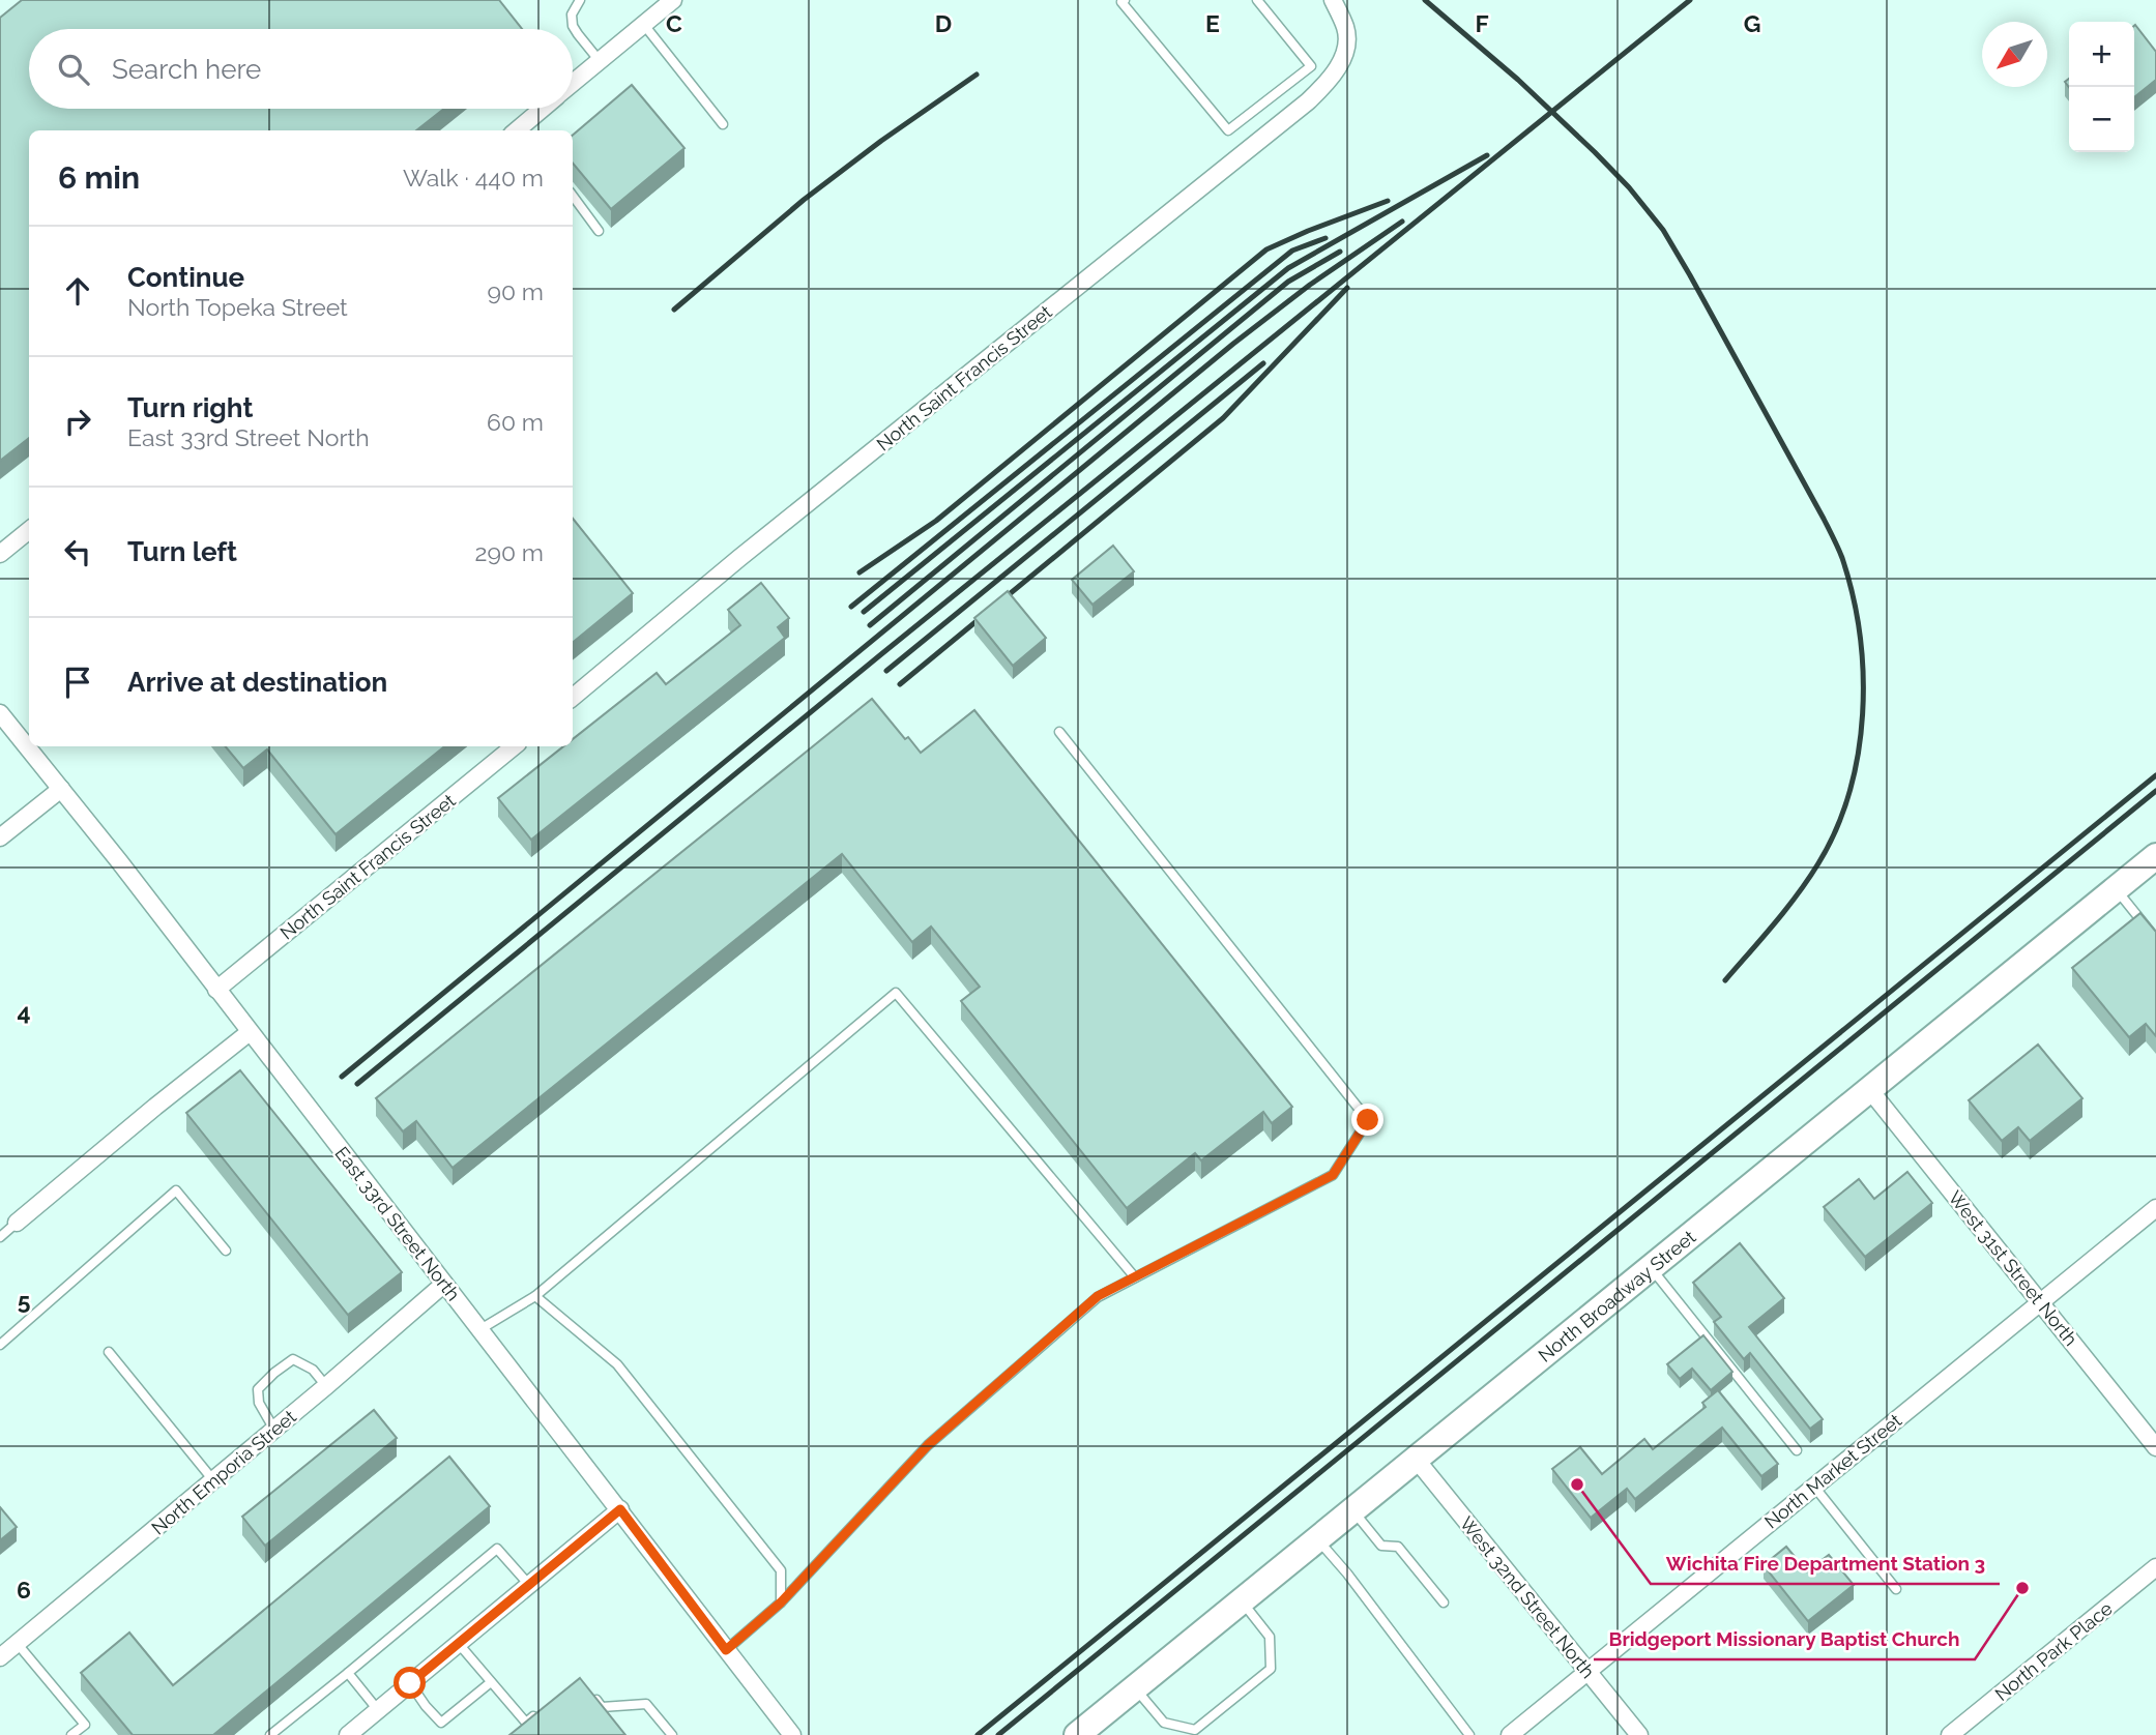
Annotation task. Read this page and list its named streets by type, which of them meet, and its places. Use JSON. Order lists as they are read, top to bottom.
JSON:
{
  "streets": {
    "main road": ["North Broadway Street"],
    "street": [
      "North Saint Francis Street",
      "East 33rd Street North",
      "West 31st Street North",
      "North Market Street",
      "North Emporia Street",
      "West 32nd Street North",
      "North Park Place"
    ]
  },
  "crossings": [
    ["North Saint Francis Street", "East 33rd Street North"],
    ["East 33rd Street North", "North Emporia Street"],
    ["West 31st Street North", "North Broadway Street"],
    ["West 31st Street North", "North Market Street"],
    ["North Broadway Street", "West 32nd Street North"],
    ["North Market Street", "West 32nd Street North"]
  ],
  "places": ["Wichita Fire Department Station 3", "Bridgeport Missionary Baptist Church"],
  "north": "bottom left",
  "page": {
    "map_buttons": ["+", "−"],
    "search": "Search here",
    "heading": ["6 min", "Walk · 440 m"],
    "list": [
      ["Continue", "North Topeka Street", "90 m"],
      ["Turn right", "East 33rd Street North", "60 m"],
      ["Turn left", "290 m"],
      "Arrive at destination"
    ]
  },
  "grid": {
    "columns": [
      "C",
      "D",
      "E",
      "F",
      "G"
    ],
    "rows": ["4", "5", "6"]
  }
}
